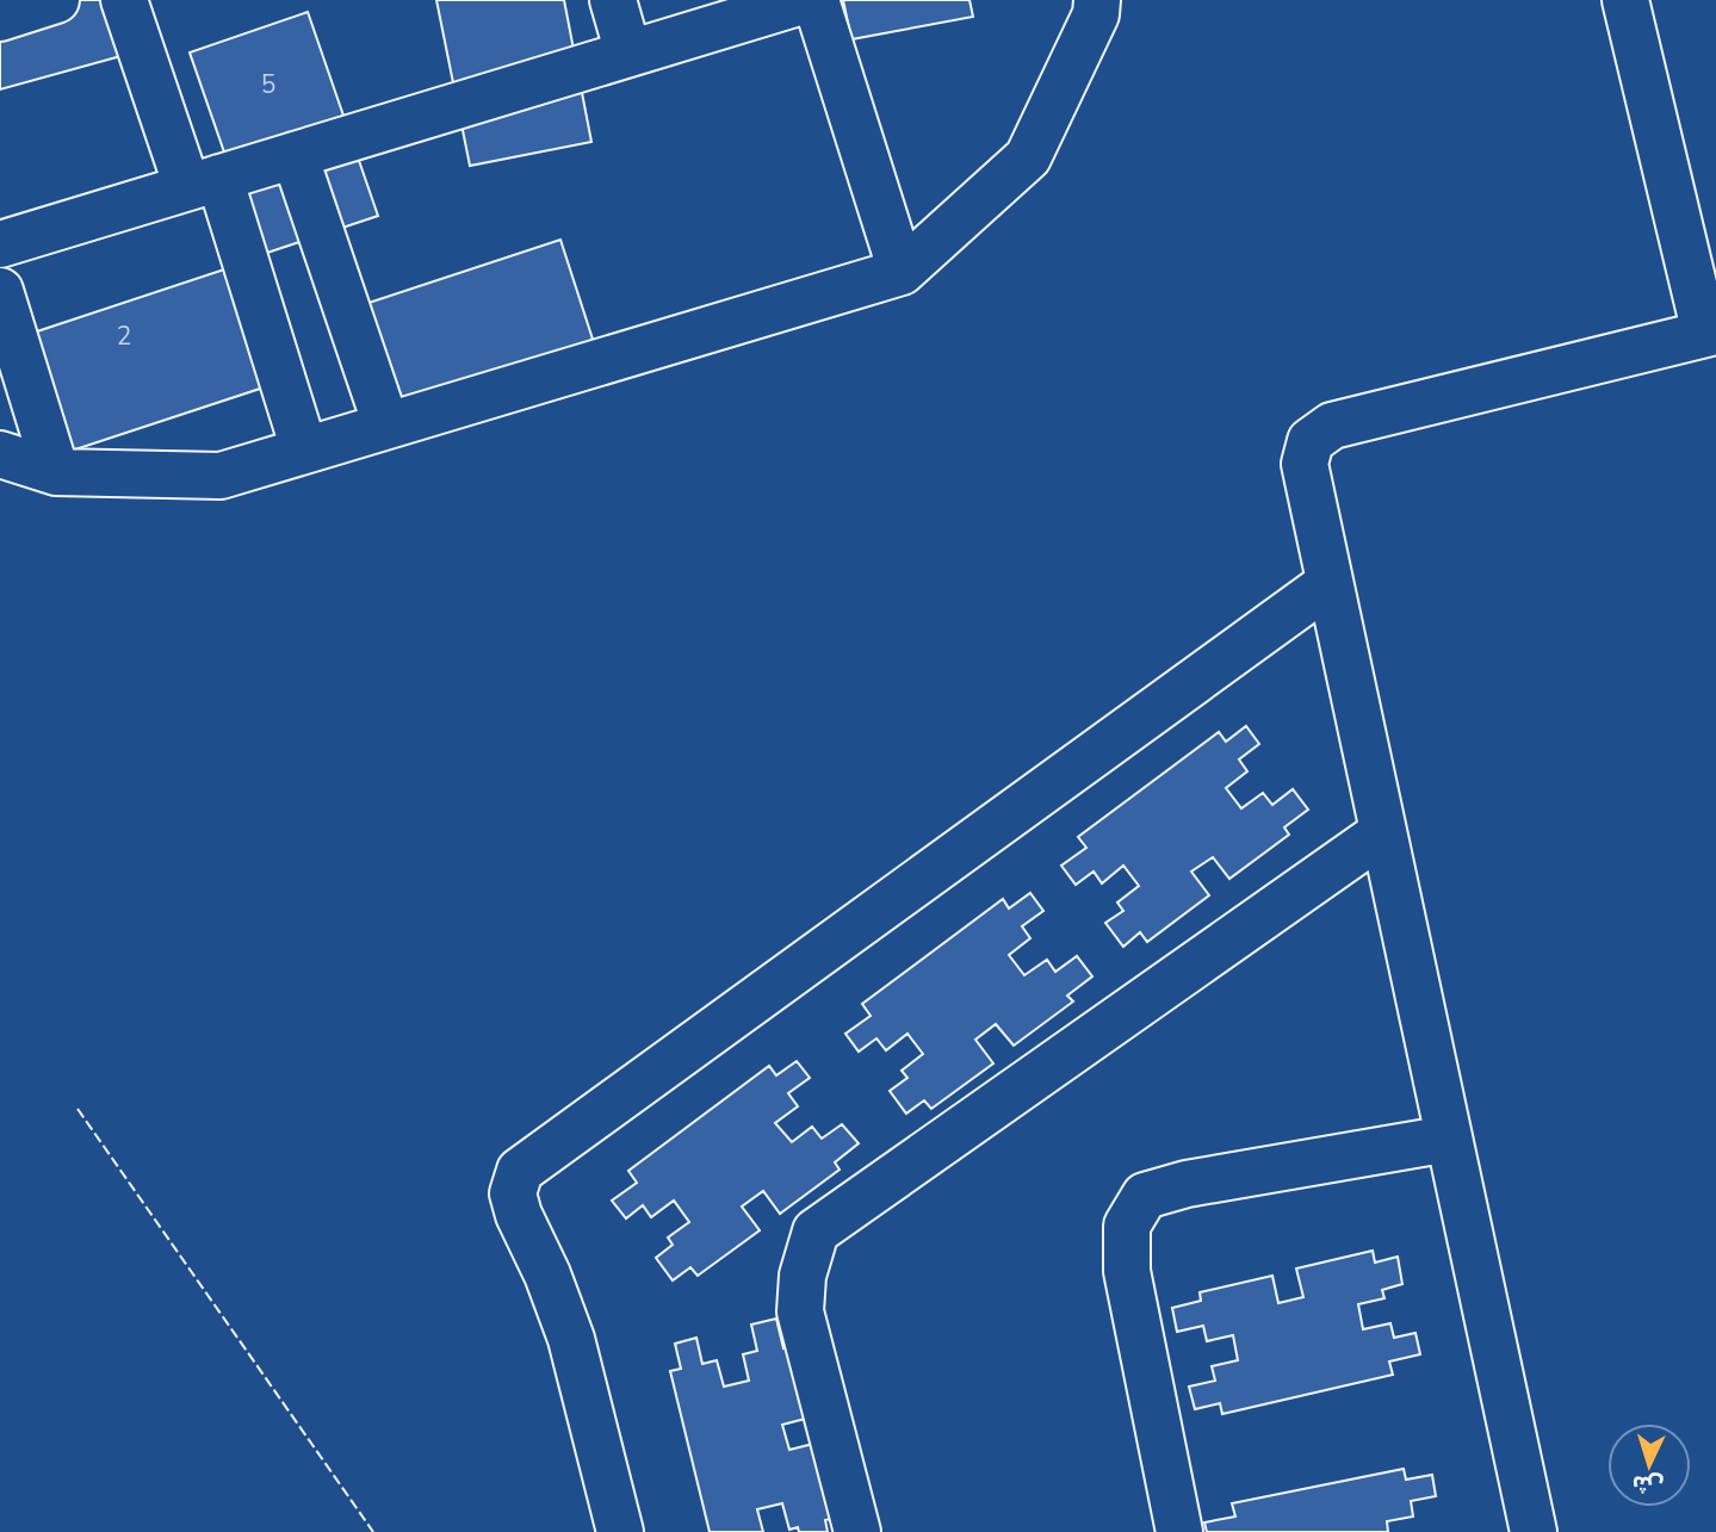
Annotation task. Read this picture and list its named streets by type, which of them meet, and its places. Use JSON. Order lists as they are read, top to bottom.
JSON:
{
  "house_numbers": ["5", "2"],
  "north": "bottom"
}
